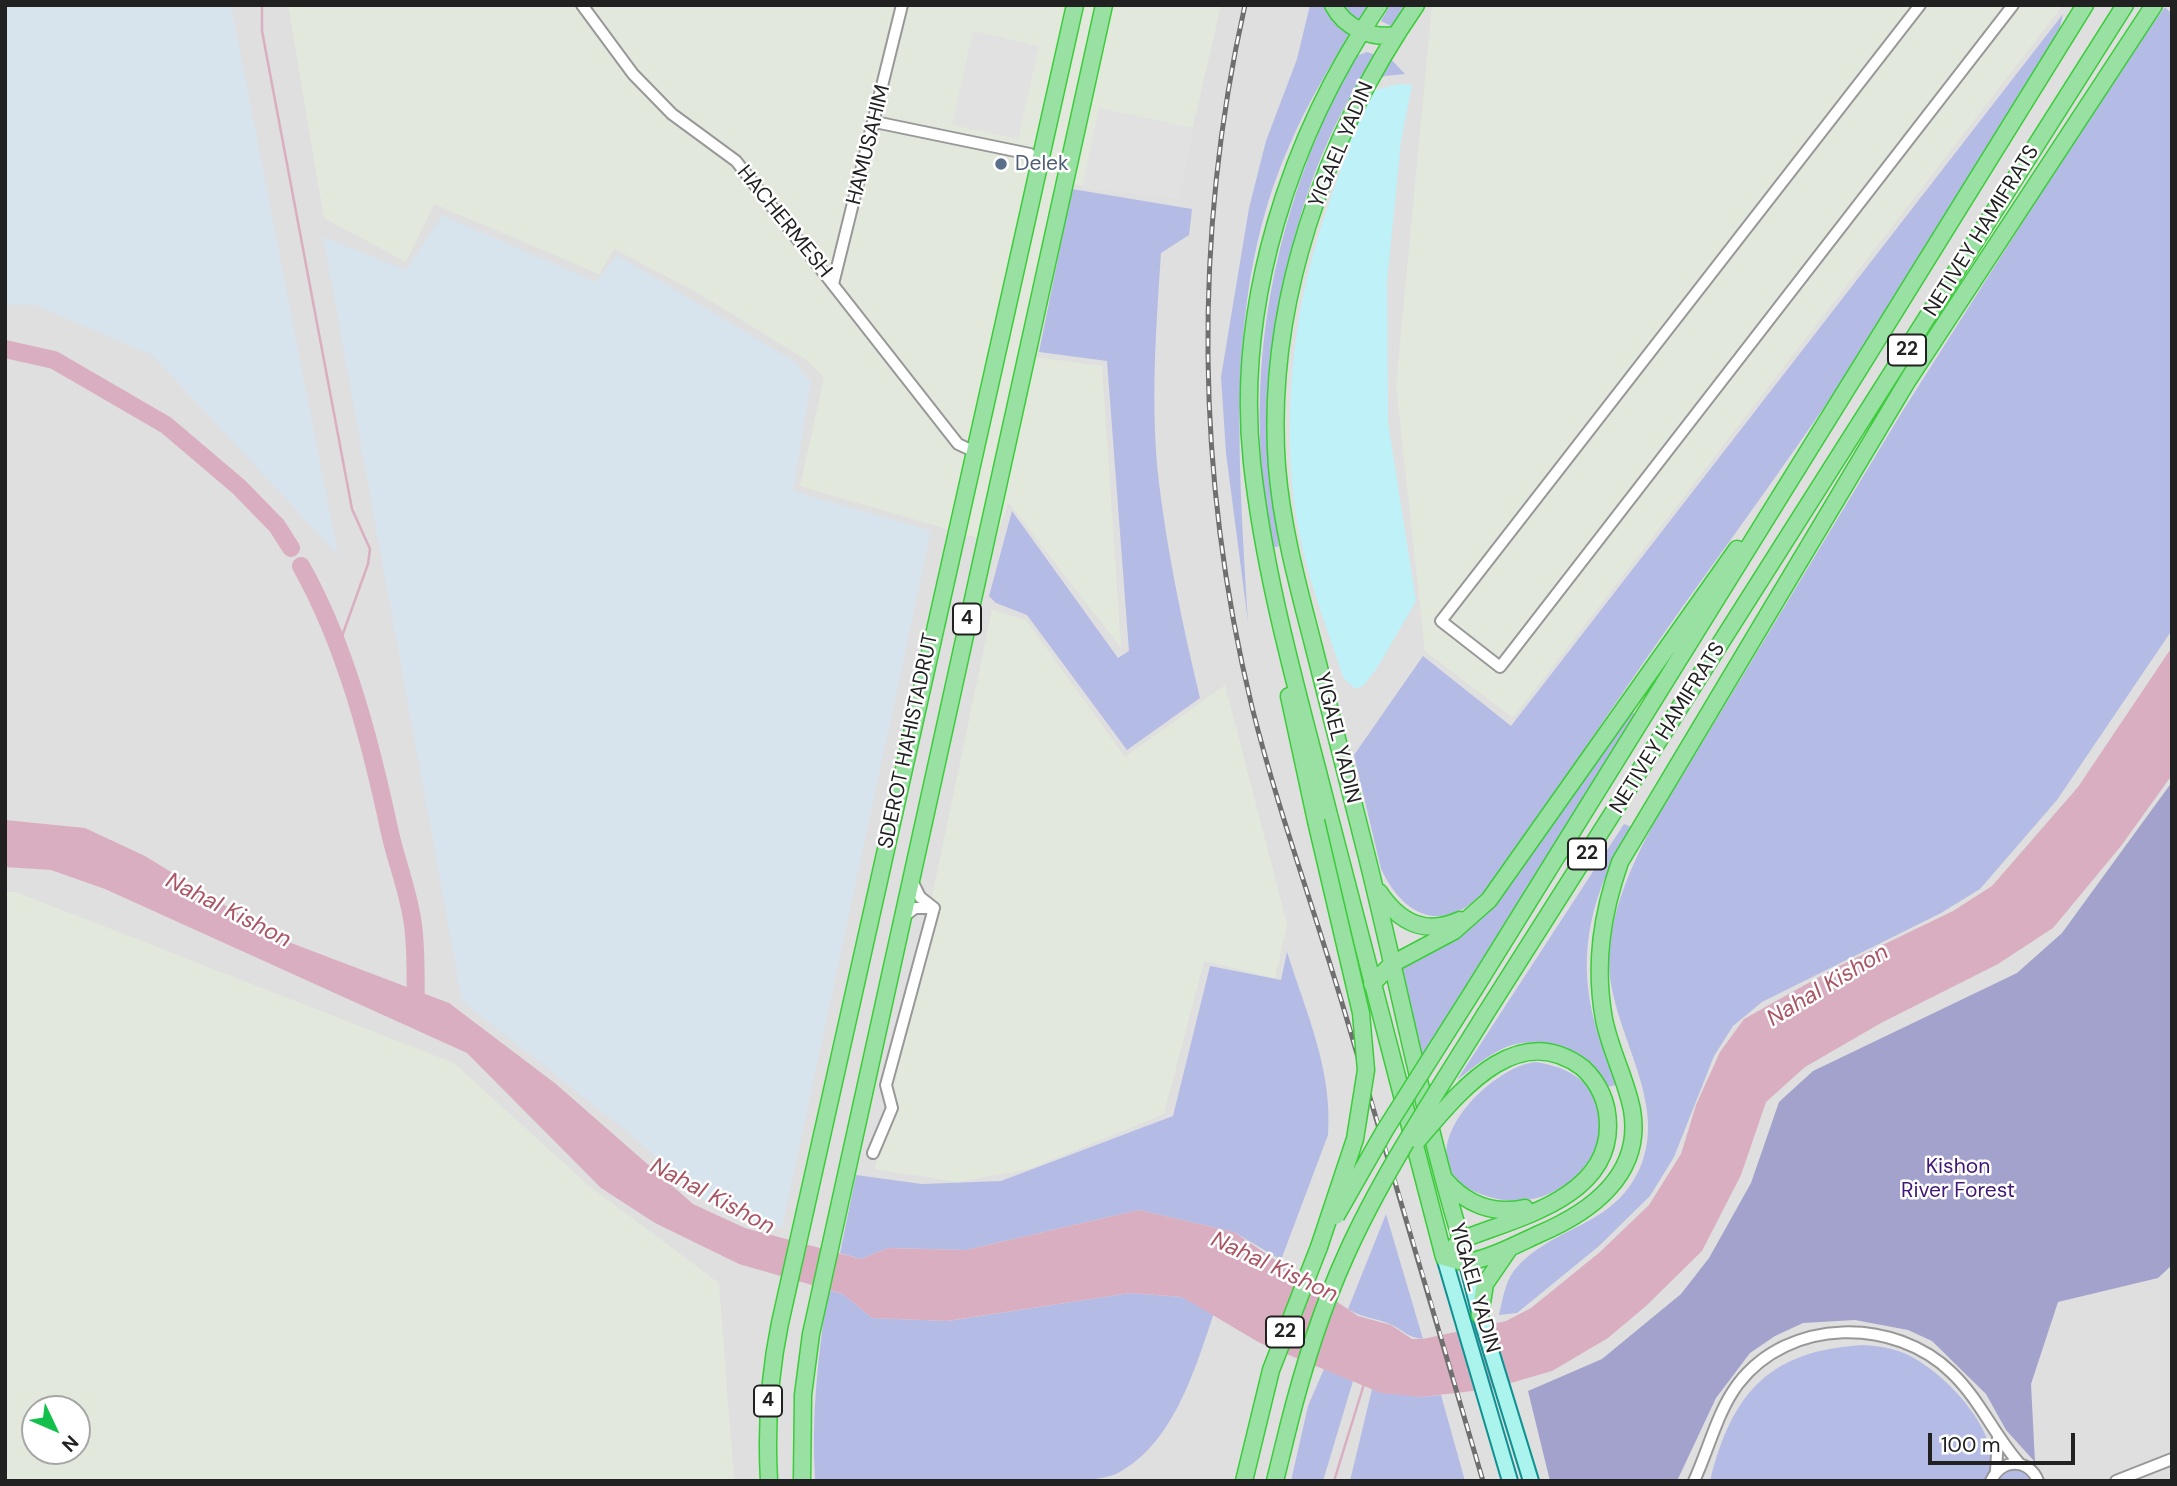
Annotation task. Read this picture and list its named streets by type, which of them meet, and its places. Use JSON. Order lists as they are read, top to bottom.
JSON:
{
  "streets": {
    "highway": [
      "YIGAEL YADIN",
      "NETIVEY HAMIFRATS",
      "22",
      "4",
      "SDEROT HAHISTADRUT"
    ],
    "street": ["HAMUSAHIM", "HACHERMESH"]
  },
  "crossings": [
    ["HAMUSAHIM", "HACHERMESH"],
    ["HACHERMESH", "SDEROT HAHISTADRUT"]
  ],
  "water": ["Nahal Kishon"],
  "parks": ["Kishon River Forest"],
  "places": ["Delek"],
  "scale_bar": "100 m",
  "north": "bottom right"
}
